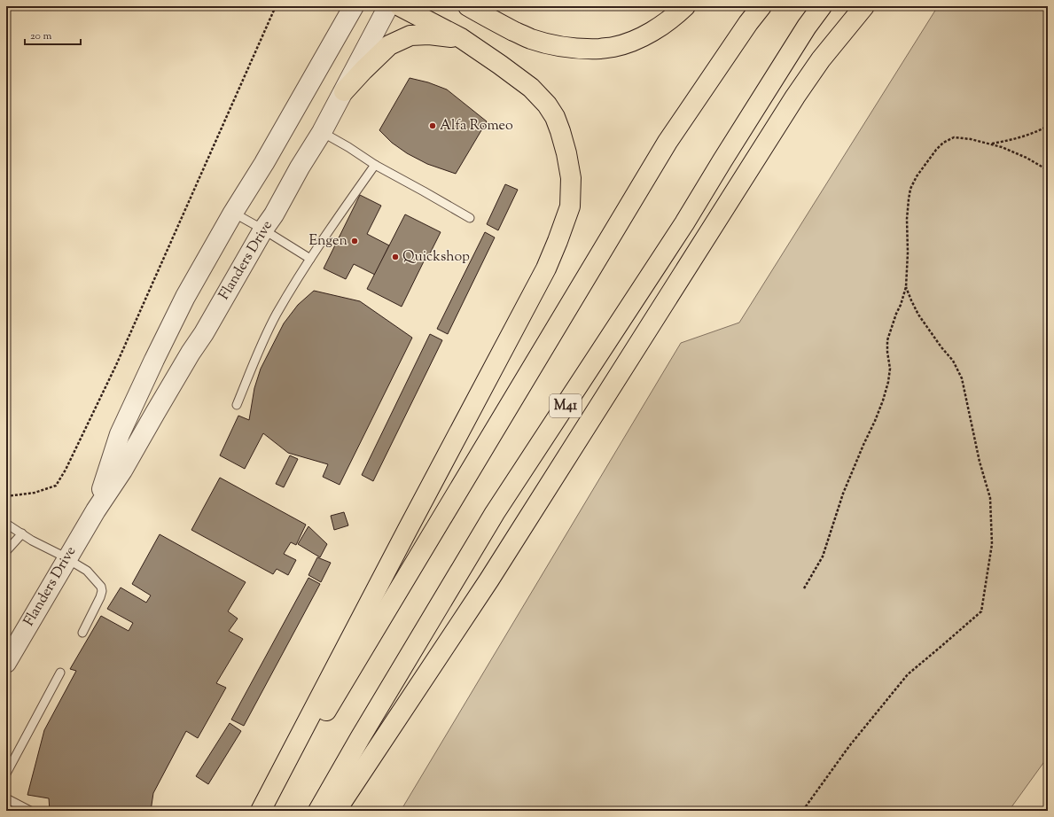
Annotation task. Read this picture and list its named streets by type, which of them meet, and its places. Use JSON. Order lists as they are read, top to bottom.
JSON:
{
  "streets": {
    "highway": ["M41"],
    "street": ["Flanders Drive"]
  },
  "places": ["Alfa Romeo", "Engen", "Quickshop"],
  "scale_bar": "20 m"
}
